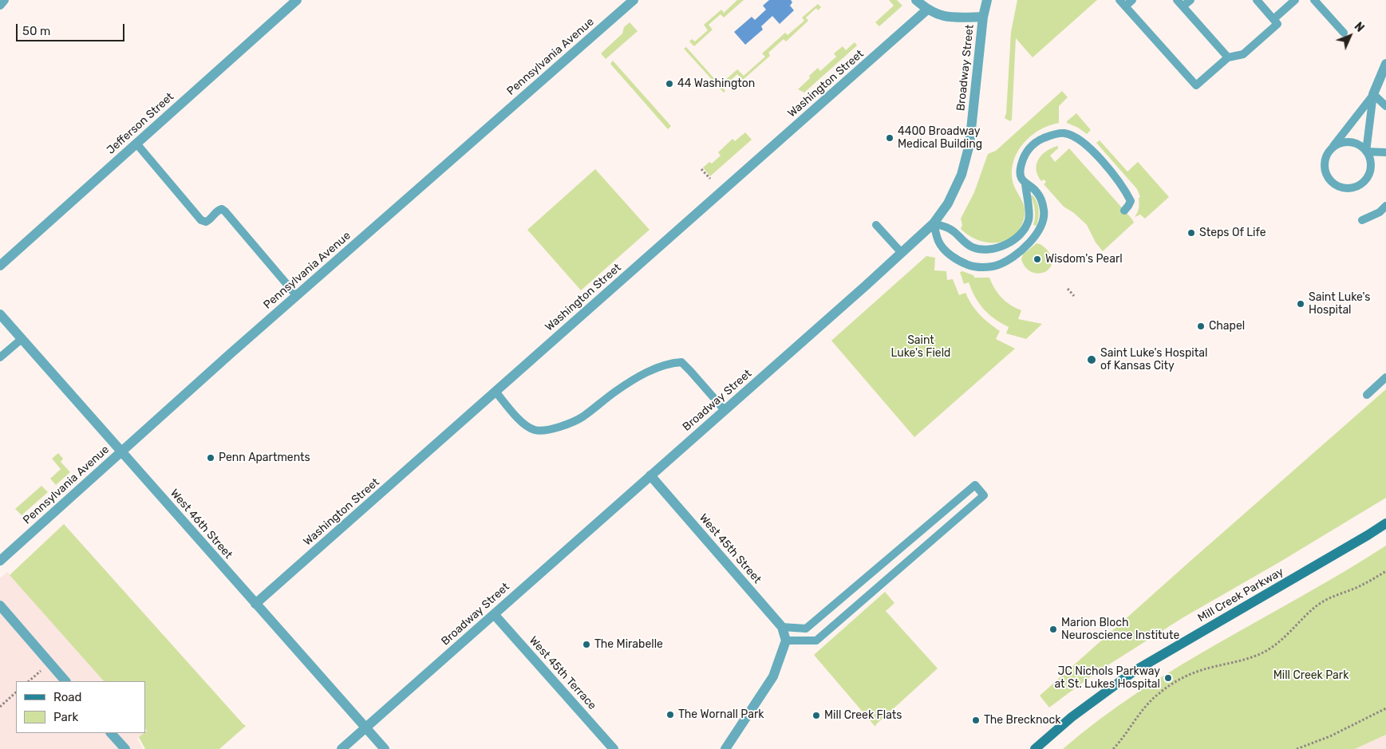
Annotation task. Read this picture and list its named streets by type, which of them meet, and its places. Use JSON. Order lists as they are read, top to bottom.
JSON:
{
  "streets": {
    "main road": ["Mill Creek Parkway"],
    "street": [
      "Pennsylvania Avenue",
      "Broadway Street",
      "Washington Street",
      "Jefferson Street",
      "West 46th Street",
      "West 45th Street",
      "West 45th Terrace"
    ]
  },
  "crossings": [
    ["Pennsylvania Avenue", "West 46th Street"],
    ["Broadway Street", "West 46th Street"],
    ["Broadway Street", "West 45th Street"],
    ["Broadway Street", "West 45th Terrace"],
    ["Washington Street", "West 46th Street"]
  ],
  "parks": ["Saint Luke's Field", "Mill Creek Park"],
  "places": [
    "44 Washington",
    "4400 Broadway Medical Building",
    "Steps Of Life",
    "Wisdom's Pearl",
    "Saint Luke's Hospital",
    "Chapel",
    "Saint Luke's Hospital of Kansas City",
    "Penn Apartments",
    "Marion Bloch Neuroscience Institute",
    "The Mirabelle",
    "JC Nichols Parkway at St. Lukes Hospital",
    "The Wornall Park",
    "Mill Creek Flats",
    "The Brecknock"
  ],
  "legend": ["Road", "Park"],
  "scale_bar": "50 m",
  "north": "top right"
}
